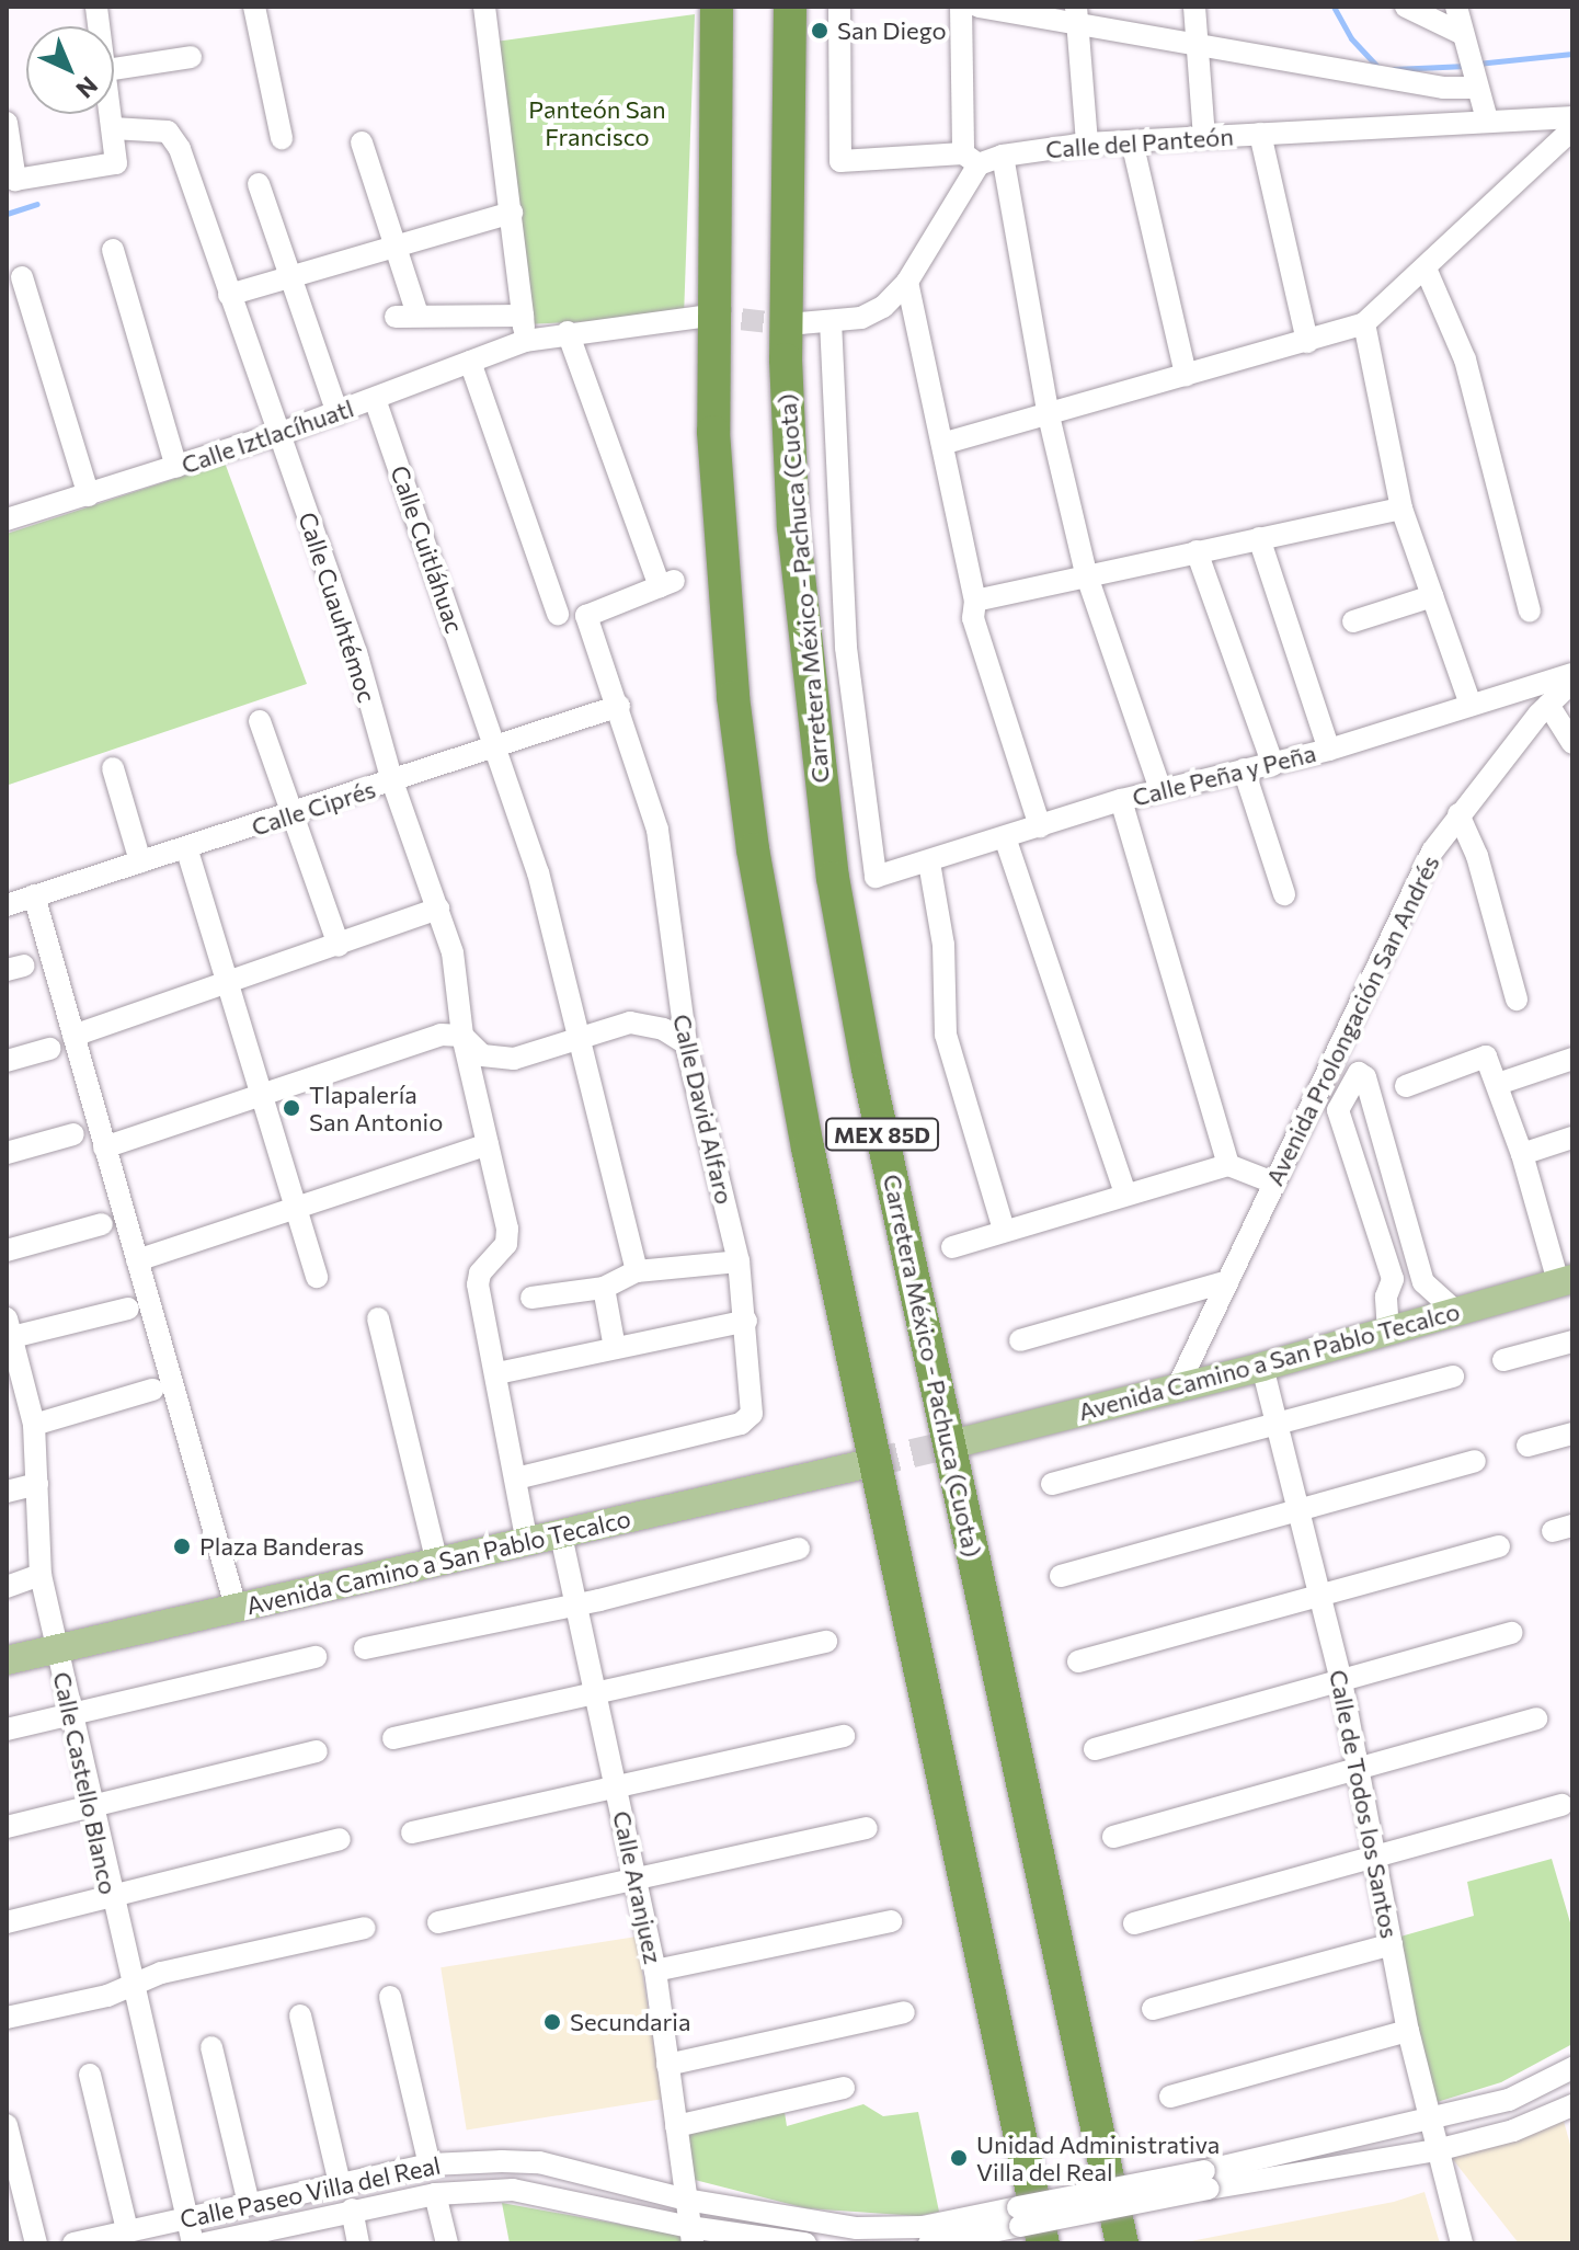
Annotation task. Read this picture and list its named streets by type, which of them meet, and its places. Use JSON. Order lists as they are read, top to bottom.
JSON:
{
  "streets": {
    "highway": ["Carretera México - Pachuca (Cuota)", "MEX 85D"],
    "main road": ["Avenida Camino a San Pablo Tecalco"],
    "street": [
      "Calle del Panteón",
      "Calle Iztlacíhuatl",
      "Calle Cuitláhuac",
      "Calle Cuauhtémoc",
      "Calle Peña y Peña",
      "Calle Ciprés",
      "Avenida Prolongación San Andrés",
      "Calle David Alfaro",
      "Calle Castello Blanco",
      "Calle de Todos los Santos",
      "Calle Aranjuez",
      "Calle Paseo Villa del Real"
    ]
  },
  "crossings": [
    ["Calle Iztlacíhuatl", "Calle Cuitláhuac"],
    ["Calle Iztlacíhuatl", "Calle Cuauhtémoc"],
    ["Calle Iztlacíhuatl", "Calle David Alfaro"],
    ["Calle Cuitláhuac", "Calle Ciprés"],
    ["Calle Cuauhtémoc", "Calle Ciprés"],
    ["Calle Ciprés", "Calle David Alfaro"],
    ["Avenida Prolongación San Andrés", "Avenida Camino a San Pablo Tecalco"],
    ["MEX 85D", "Calle Paseo Villa del Real"],
    ["Avenida Camino a San Pablo Tecalco", "Calle Castello Blanco"],
    ["Avenida Camino a San Pablo Tecalco", "Calle de Todos los Santos"],
    ["Avenida Camino a San Pablo Tecalco", "Calle Aranjuez"],
    ["Calle Castello Blanco", "Calle Paseo Villa del Real"],
    ["Calle de Todos los Santos", "Calle Paseo Villa del Real"],
    ["Calle Aranjuez", "Calle Paseo Villa del Real"]
  ],
  "parks": ["Panteón San Francisco"],
  "places": [
    "San Diego",
    "Tlapalería San Antonio",
    "Plaza Banderas",
    "Secundaria",
    "Unidad Administrativa Villa del Real"
  ],
  "north": "bottom right"
}
